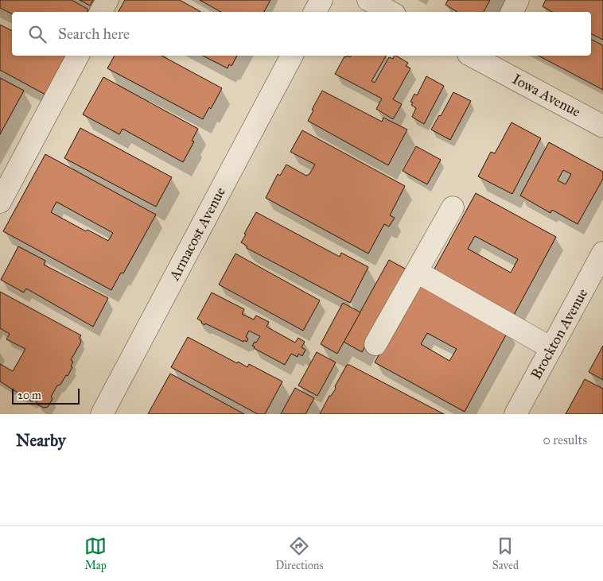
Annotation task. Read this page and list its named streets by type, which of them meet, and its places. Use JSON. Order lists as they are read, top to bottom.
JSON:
{
  "streets": {
    "street": ["Iowa Avenue", "Armacost Avenue", "Brockton Avenue"]
  },
  "scale_bar": "20 m",
  "page": {
    "search": "Search here",
    "scale": "20 m",
    "heading": ["Nearby", "0 results"],
    "nav": ["Map", "Directions", "Saved"]
  }
}
